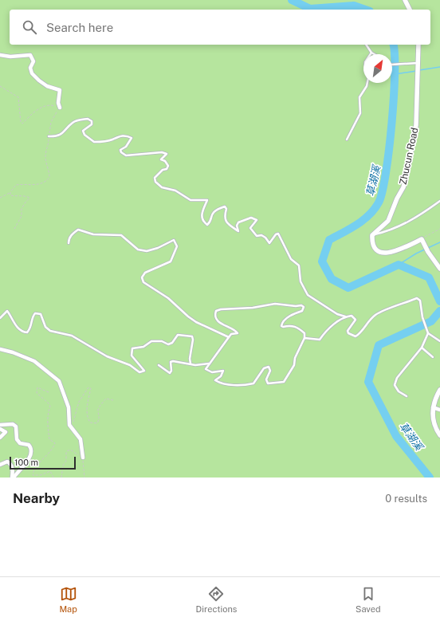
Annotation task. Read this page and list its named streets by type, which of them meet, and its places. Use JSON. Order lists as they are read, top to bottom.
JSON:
{
  "streets": {
    "street": ["Zhucun Road"]
  },
  "water": ["草湖溪"],
  "scale_bar": "100 m",
  "north": "top right",
  "page": {
    "search": "Search here",
    "scale": "100 m",
    "heading": ["Nearby", "0 results"],
    "nav": ["Map", "Directions", "Saved"]
  }
}
